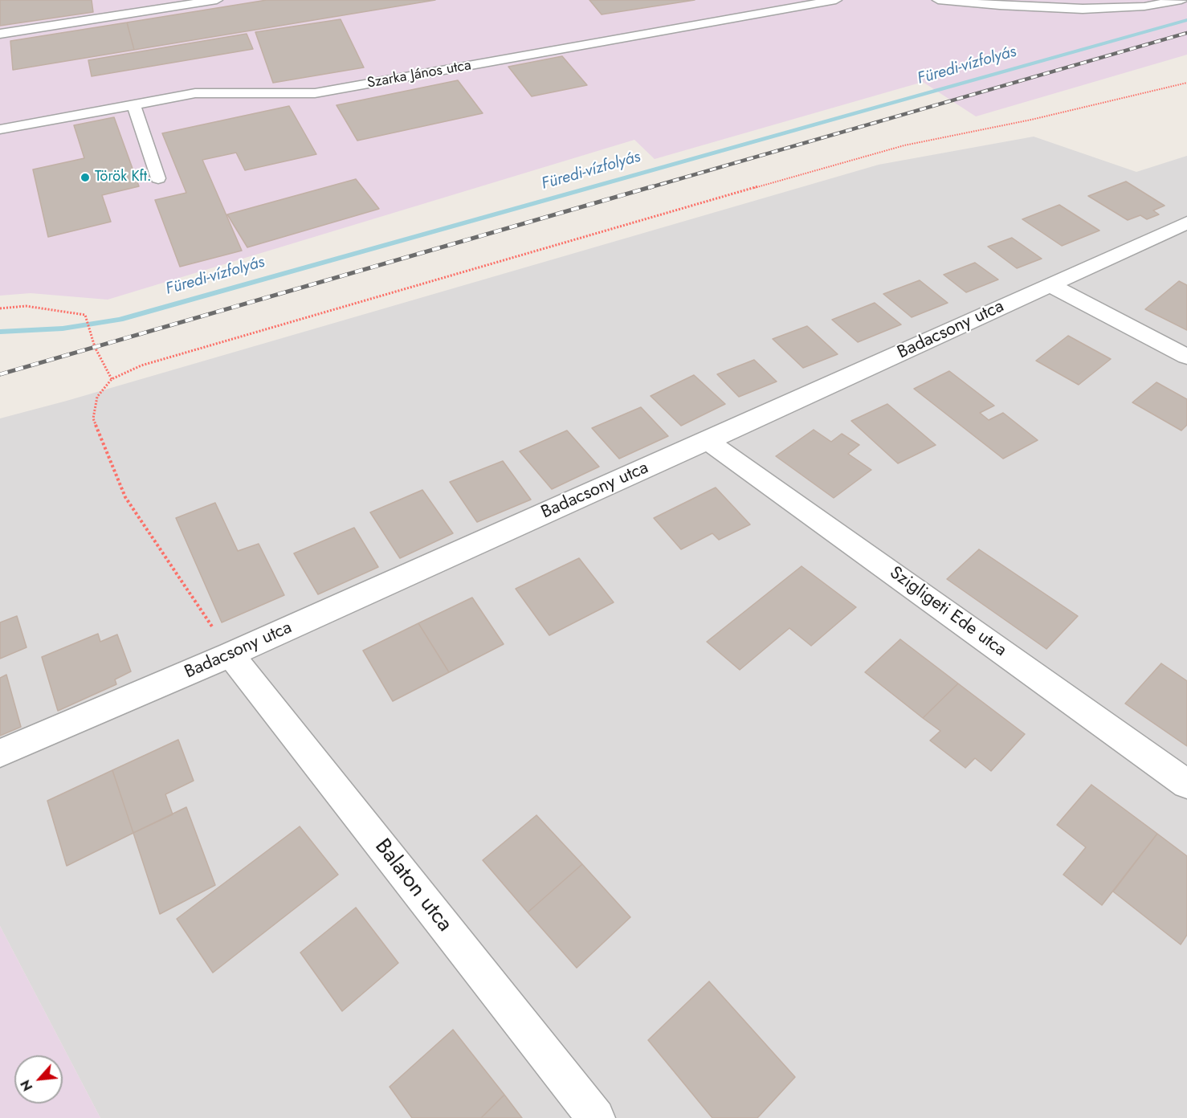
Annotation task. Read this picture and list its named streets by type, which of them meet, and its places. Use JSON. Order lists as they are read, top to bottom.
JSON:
{
  "streets": {
    "street": ["Badacsony utca", "Szigligeti Ede utca", "Balaton utca"],
    "lane": ["Szarka János utca"]
  },
  "crossings": [
    ["Badacsony utca", "Szigligeti Ede utca"],
    ["Badacsony utca", "Balaton utca"]
  ],
  "water": ["Füredi-vízfolyás"],
  "places": ["Török Kft."],
  "north": "bottom left"
}
